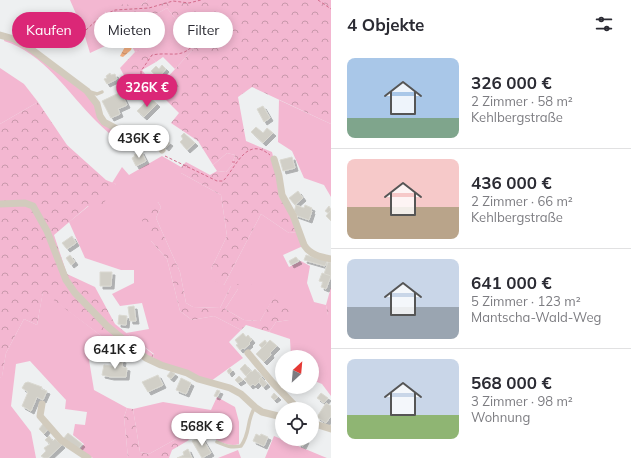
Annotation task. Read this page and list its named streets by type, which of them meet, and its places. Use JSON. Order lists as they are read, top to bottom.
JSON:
{
  "north": "top right",
  "page": {
    "heading": "4 Objekte",
    "chip": ["Kaufen", "Mieten", "Filter"],
    "list": [
      {
        "name": "326 000 €",
        "note": "2 Zimmer · 58 m² · Kehlbergstraße"
      },
      {
        "name": "436 000 €",
        "note": "2 Zimmer · 66 m² · Kehlbergstraße"
      },
      {
        "name": "641 000 €",
        "note": "5 Zimmer · 123 m² · Mantscha-Wald-Weg"
      },
      {
        "name": "568 000 €",
        "note": "3 Zimmer · 98 m² · Wohnung"
      }
    ],
    "price": [
      "326K €",
      "436K €",
      "641K €",
      "568K €"
    ]
  }
}
